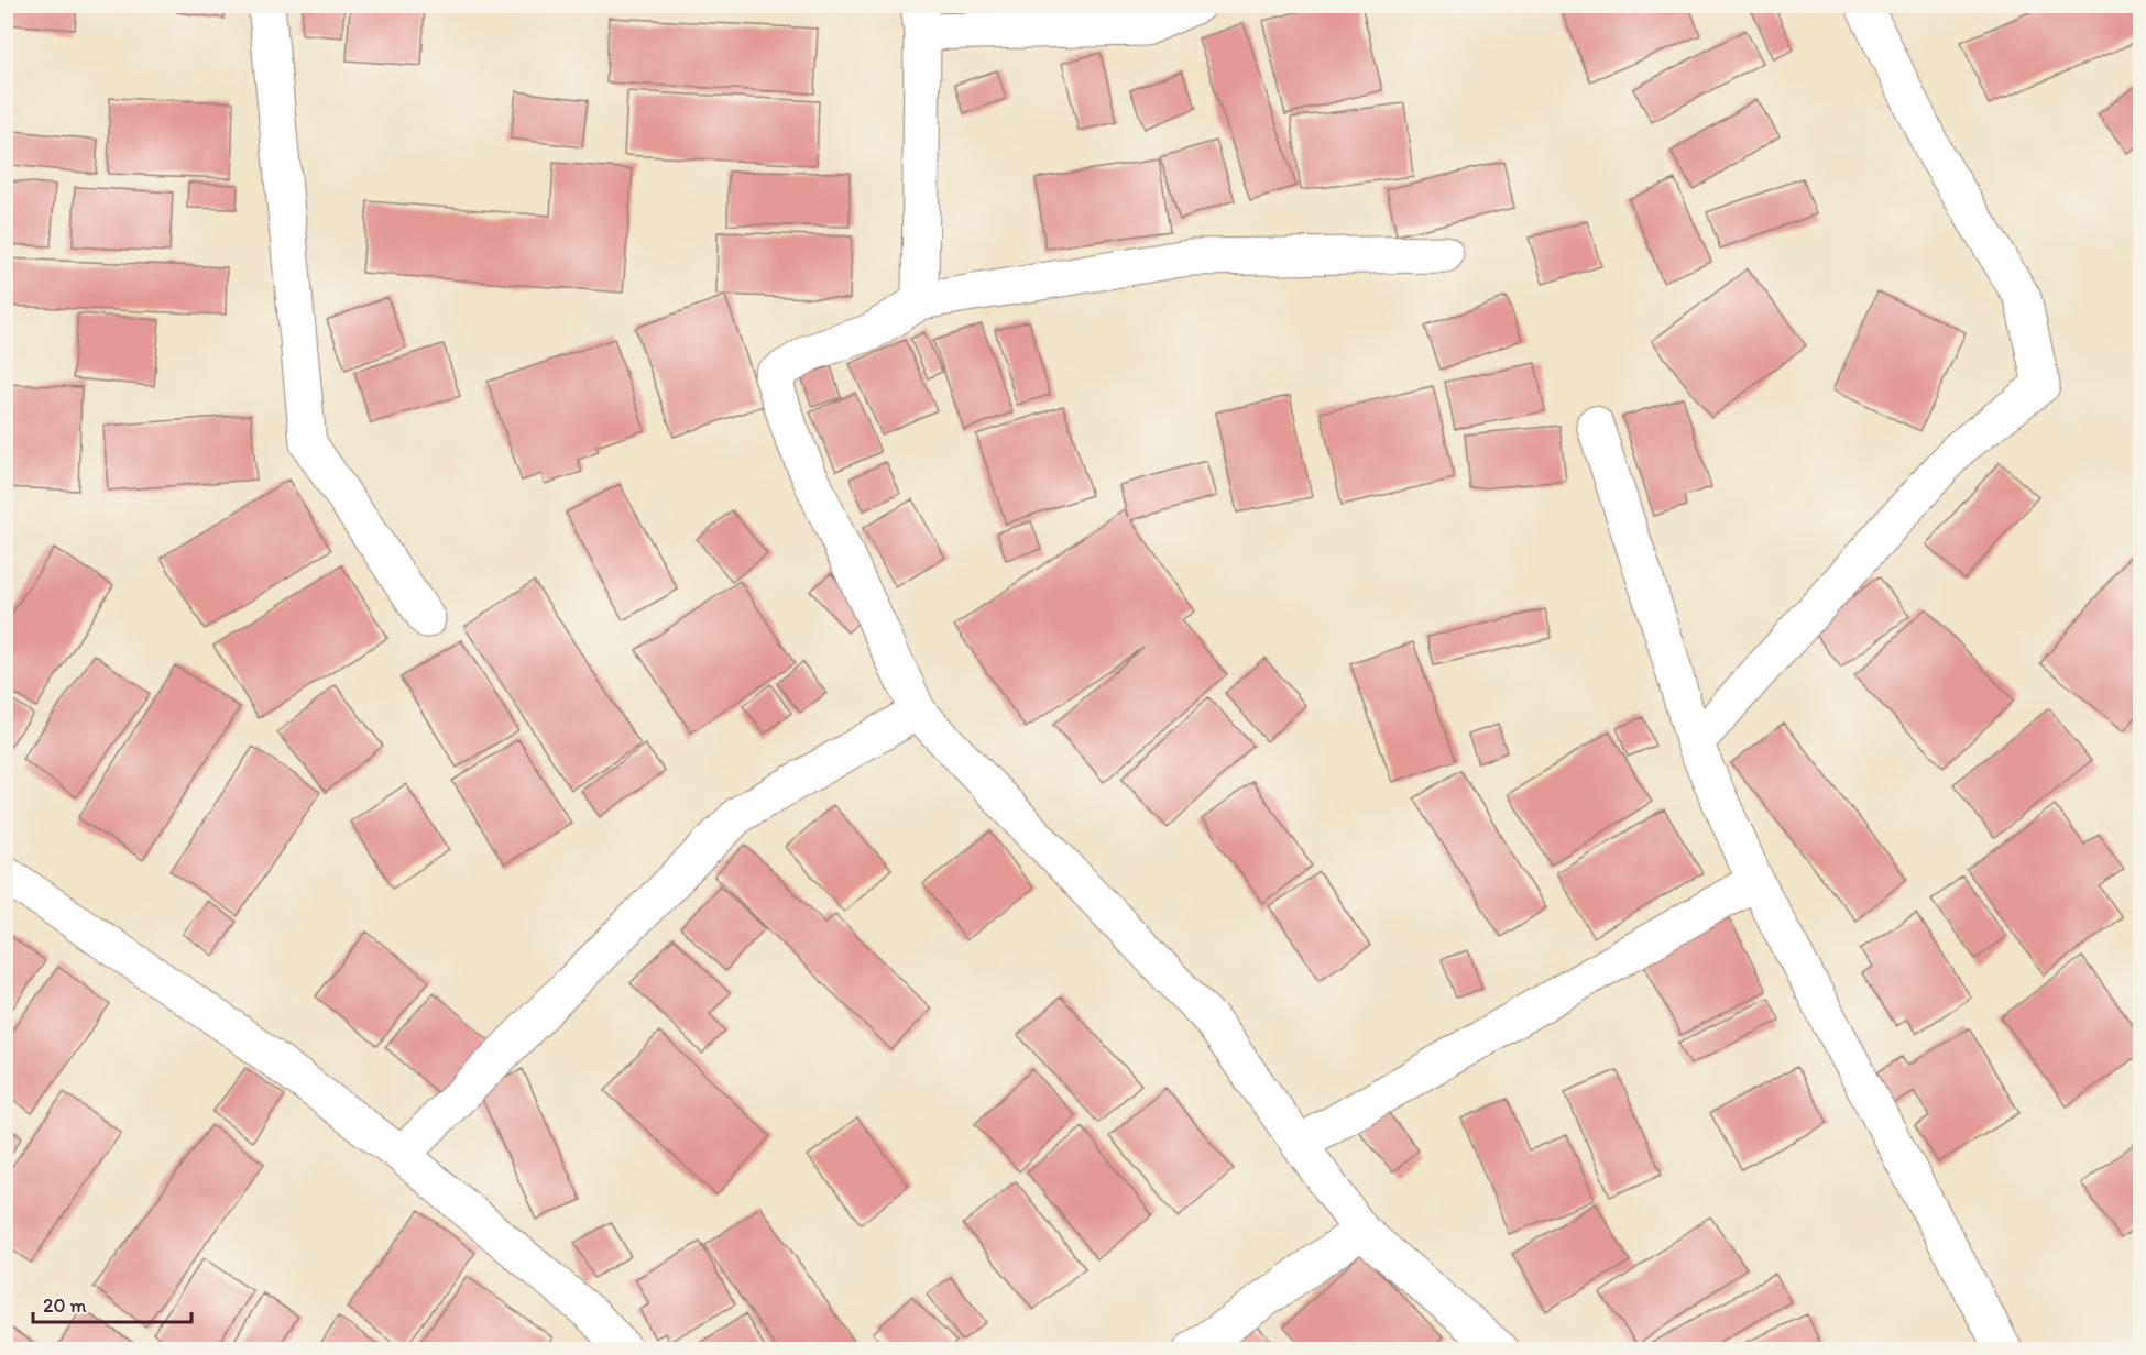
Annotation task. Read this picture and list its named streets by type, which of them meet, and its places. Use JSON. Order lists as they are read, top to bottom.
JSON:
{
  "scale_bar": "20 m"
}
